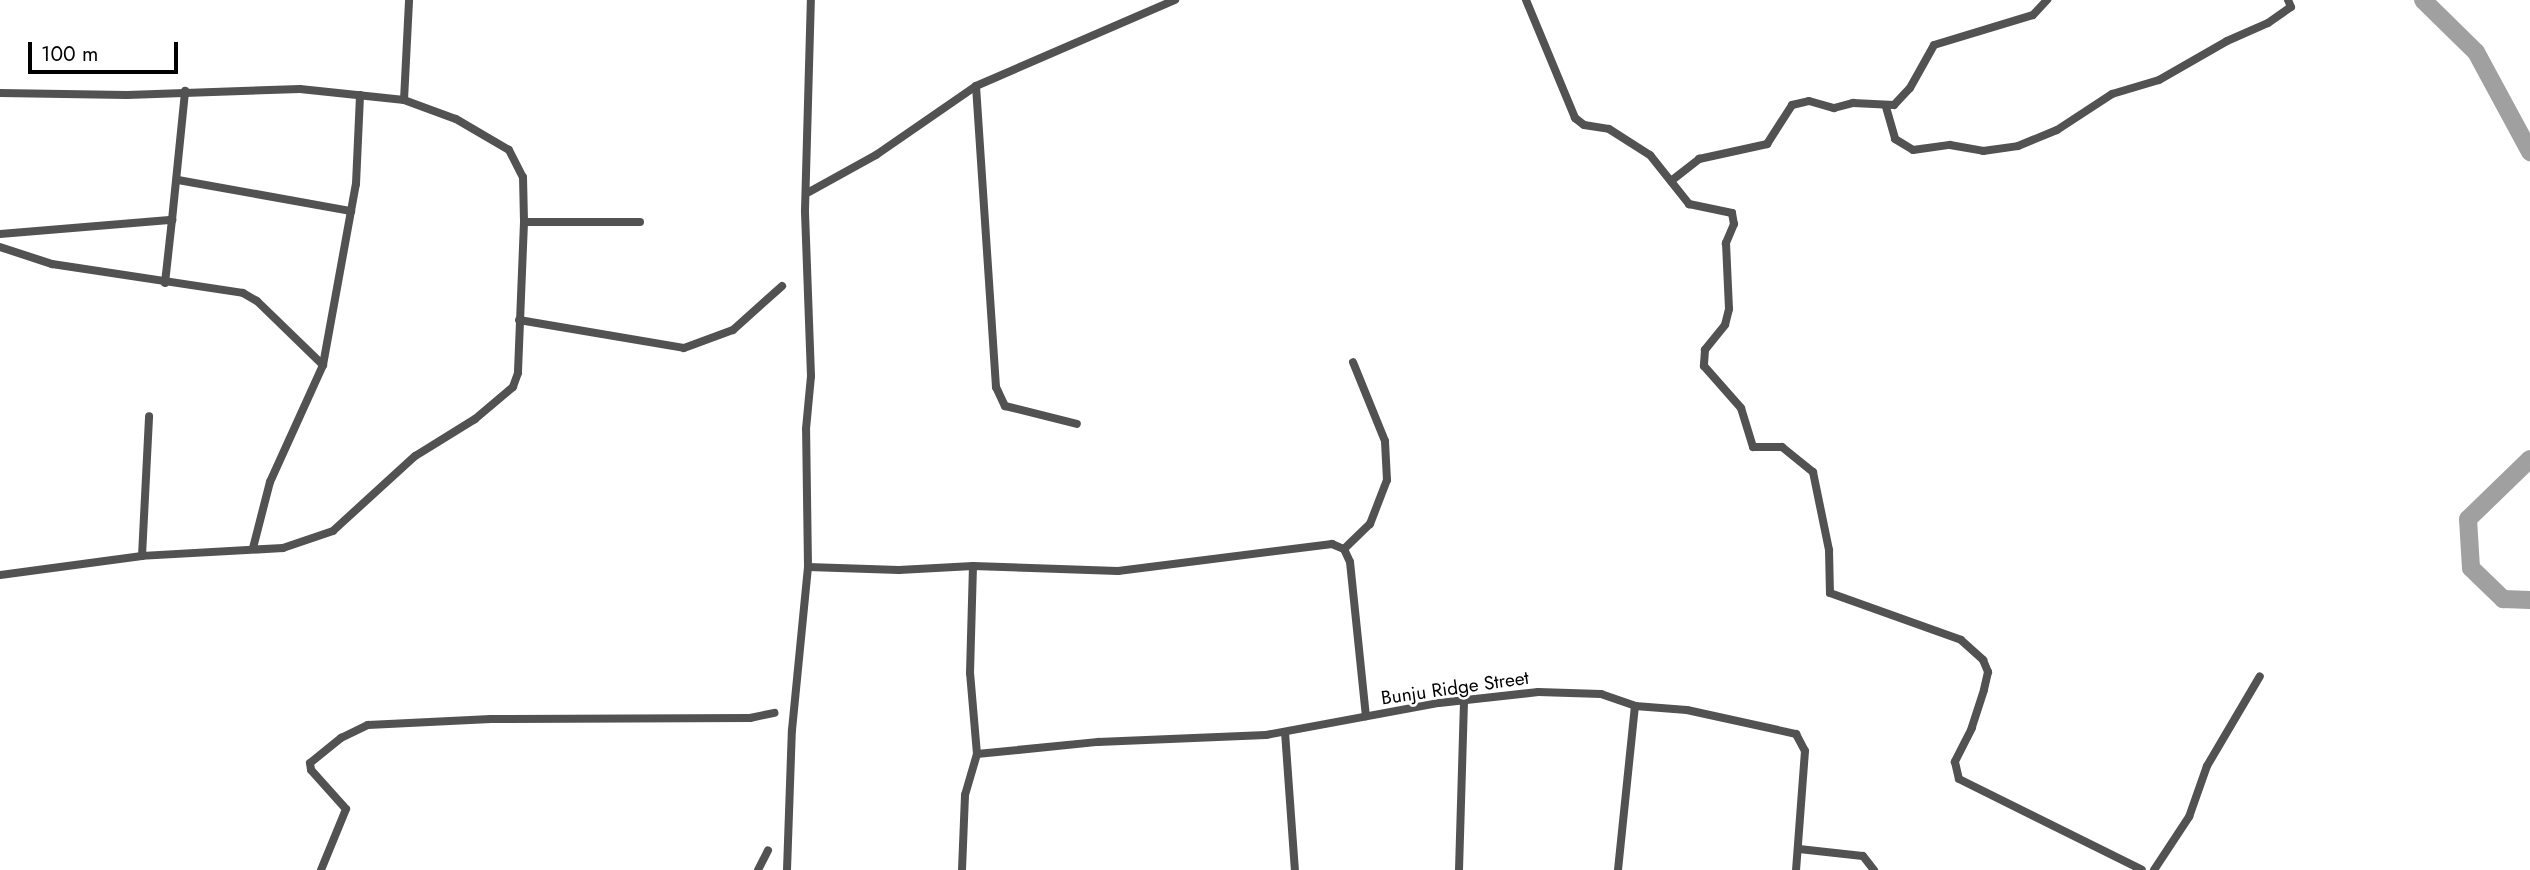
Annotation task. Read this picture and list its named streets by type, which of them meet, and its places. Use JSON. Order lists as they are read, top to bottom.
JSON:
{
  "streets": {
    "street": ["Bunju Ridge Street"]
  },
  "scale_bar": "100 m"
}
